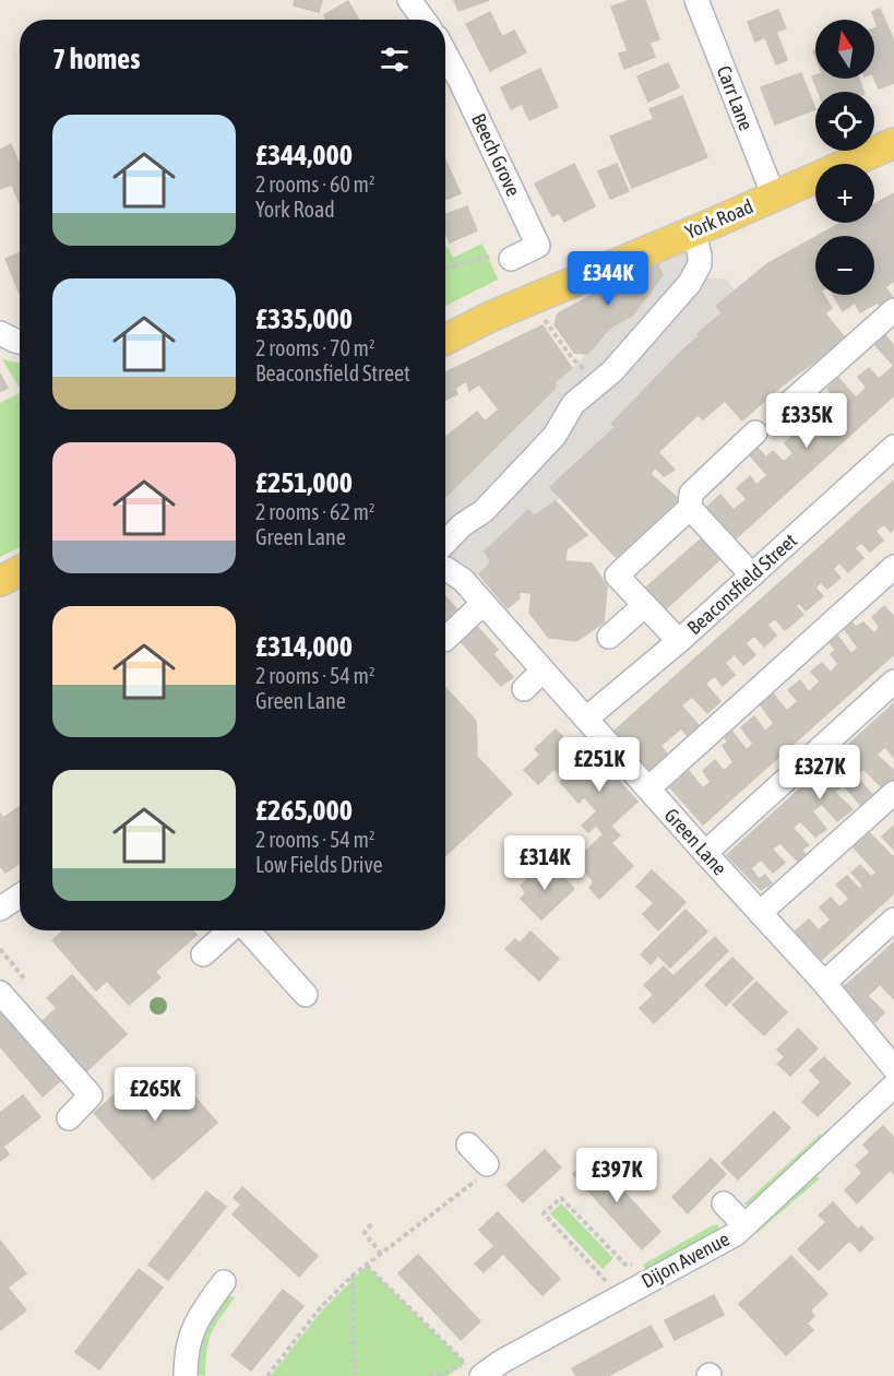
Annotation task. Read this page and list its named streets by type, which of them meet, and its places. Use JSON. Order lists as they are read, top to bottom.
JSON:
{
  "streets": {
    "main road": ["York Road"],
    "street": [
      "Carr Lane",
      "Beech Grove",
      "Beaconsfield Street",
      "Green Lane",
      "Dijon Avenue"
    ]
  },
  "crossings": [
    ["Carr Lane", "York Road"],
    ["Beaconsfield Street", "Green Lane"]
  ],
  "north": "top",
  "page": {
    "map_buttons": ["+", "−"],
    "heading": "7 homes",
    "list": [
      {
        "name": "£344,000",
        "note": "2 rooms · 60 m² · York Road"
      },
      {
        "name": "£335,000",
        "note": "2 rooms · 70 m² · Beaconsfield Street"
      },
      {
        "name": "£251,000",
        "note": "2 rooms · 62 m² · Green Lane"
      },
      {
        "name": "£314,000",
        "note": "2 rooms · 54 m² · Green Lane"
      },
      {
        "name": "£265,000",
        "note": "2 rooms · 54 m² · Low Fields Drive"
      }
    ],
    "price": [
      "£344K",
      "£335K",
      "£251K",
      "£327K",
      "£314K",
      "£265K",
      "£397K"
    ]
  }
}
